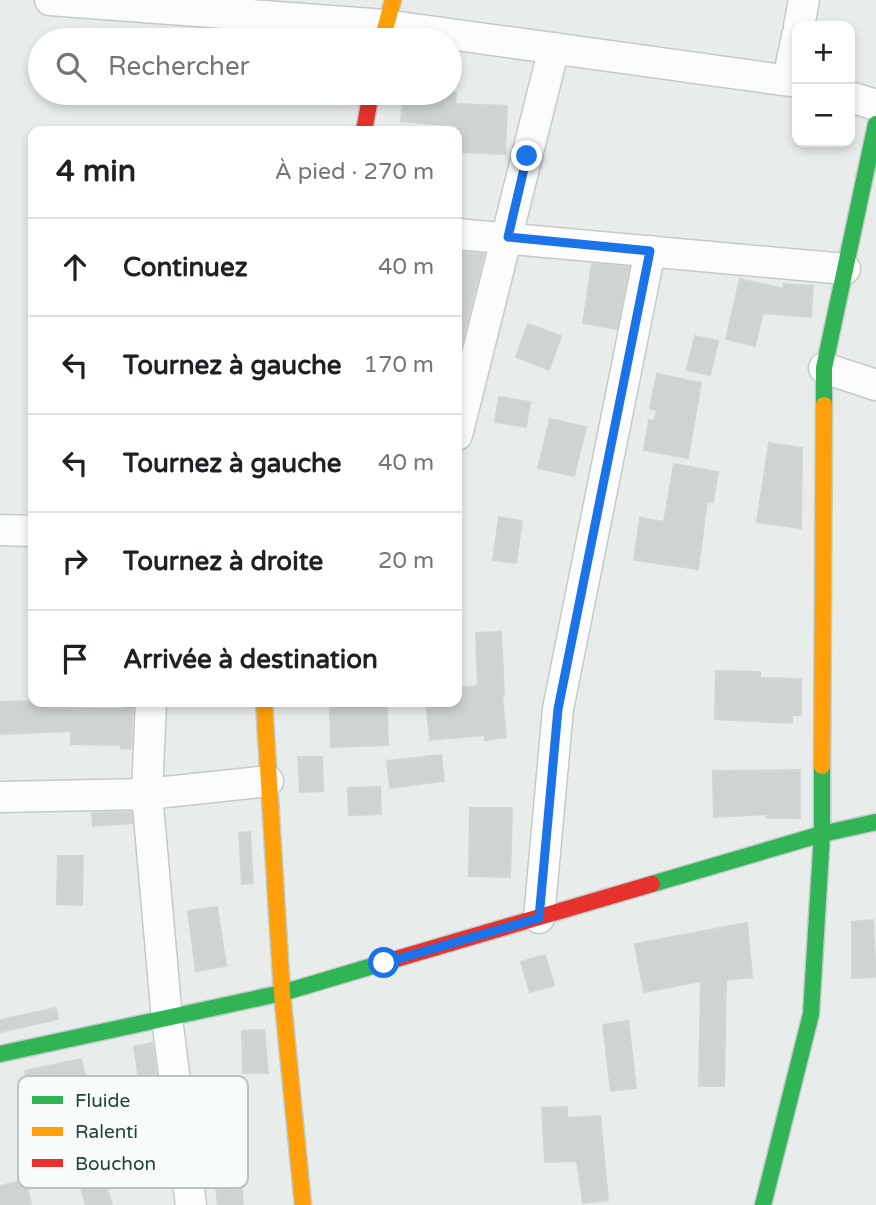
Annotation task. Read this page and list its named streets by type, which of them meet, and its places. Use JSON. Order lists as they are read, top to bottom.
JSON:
{
  "legend": ["Fluide", "Ralenti", "Bouchon"],
  "page": {
    "map_buttons": ["+", "−"],
    "search": "Rechercher",
    "heading": ["4 min", "À pied · 270 m"],
    "list": [
      ["Continuez", "40 m"],
      ["Tournez à gauche", "170 m"],
      ["Tournez à gauche", "40 m"],
      ["Tournez à droite", "20 m"],
      "Arrivée à destination"
    ]
  }
}
